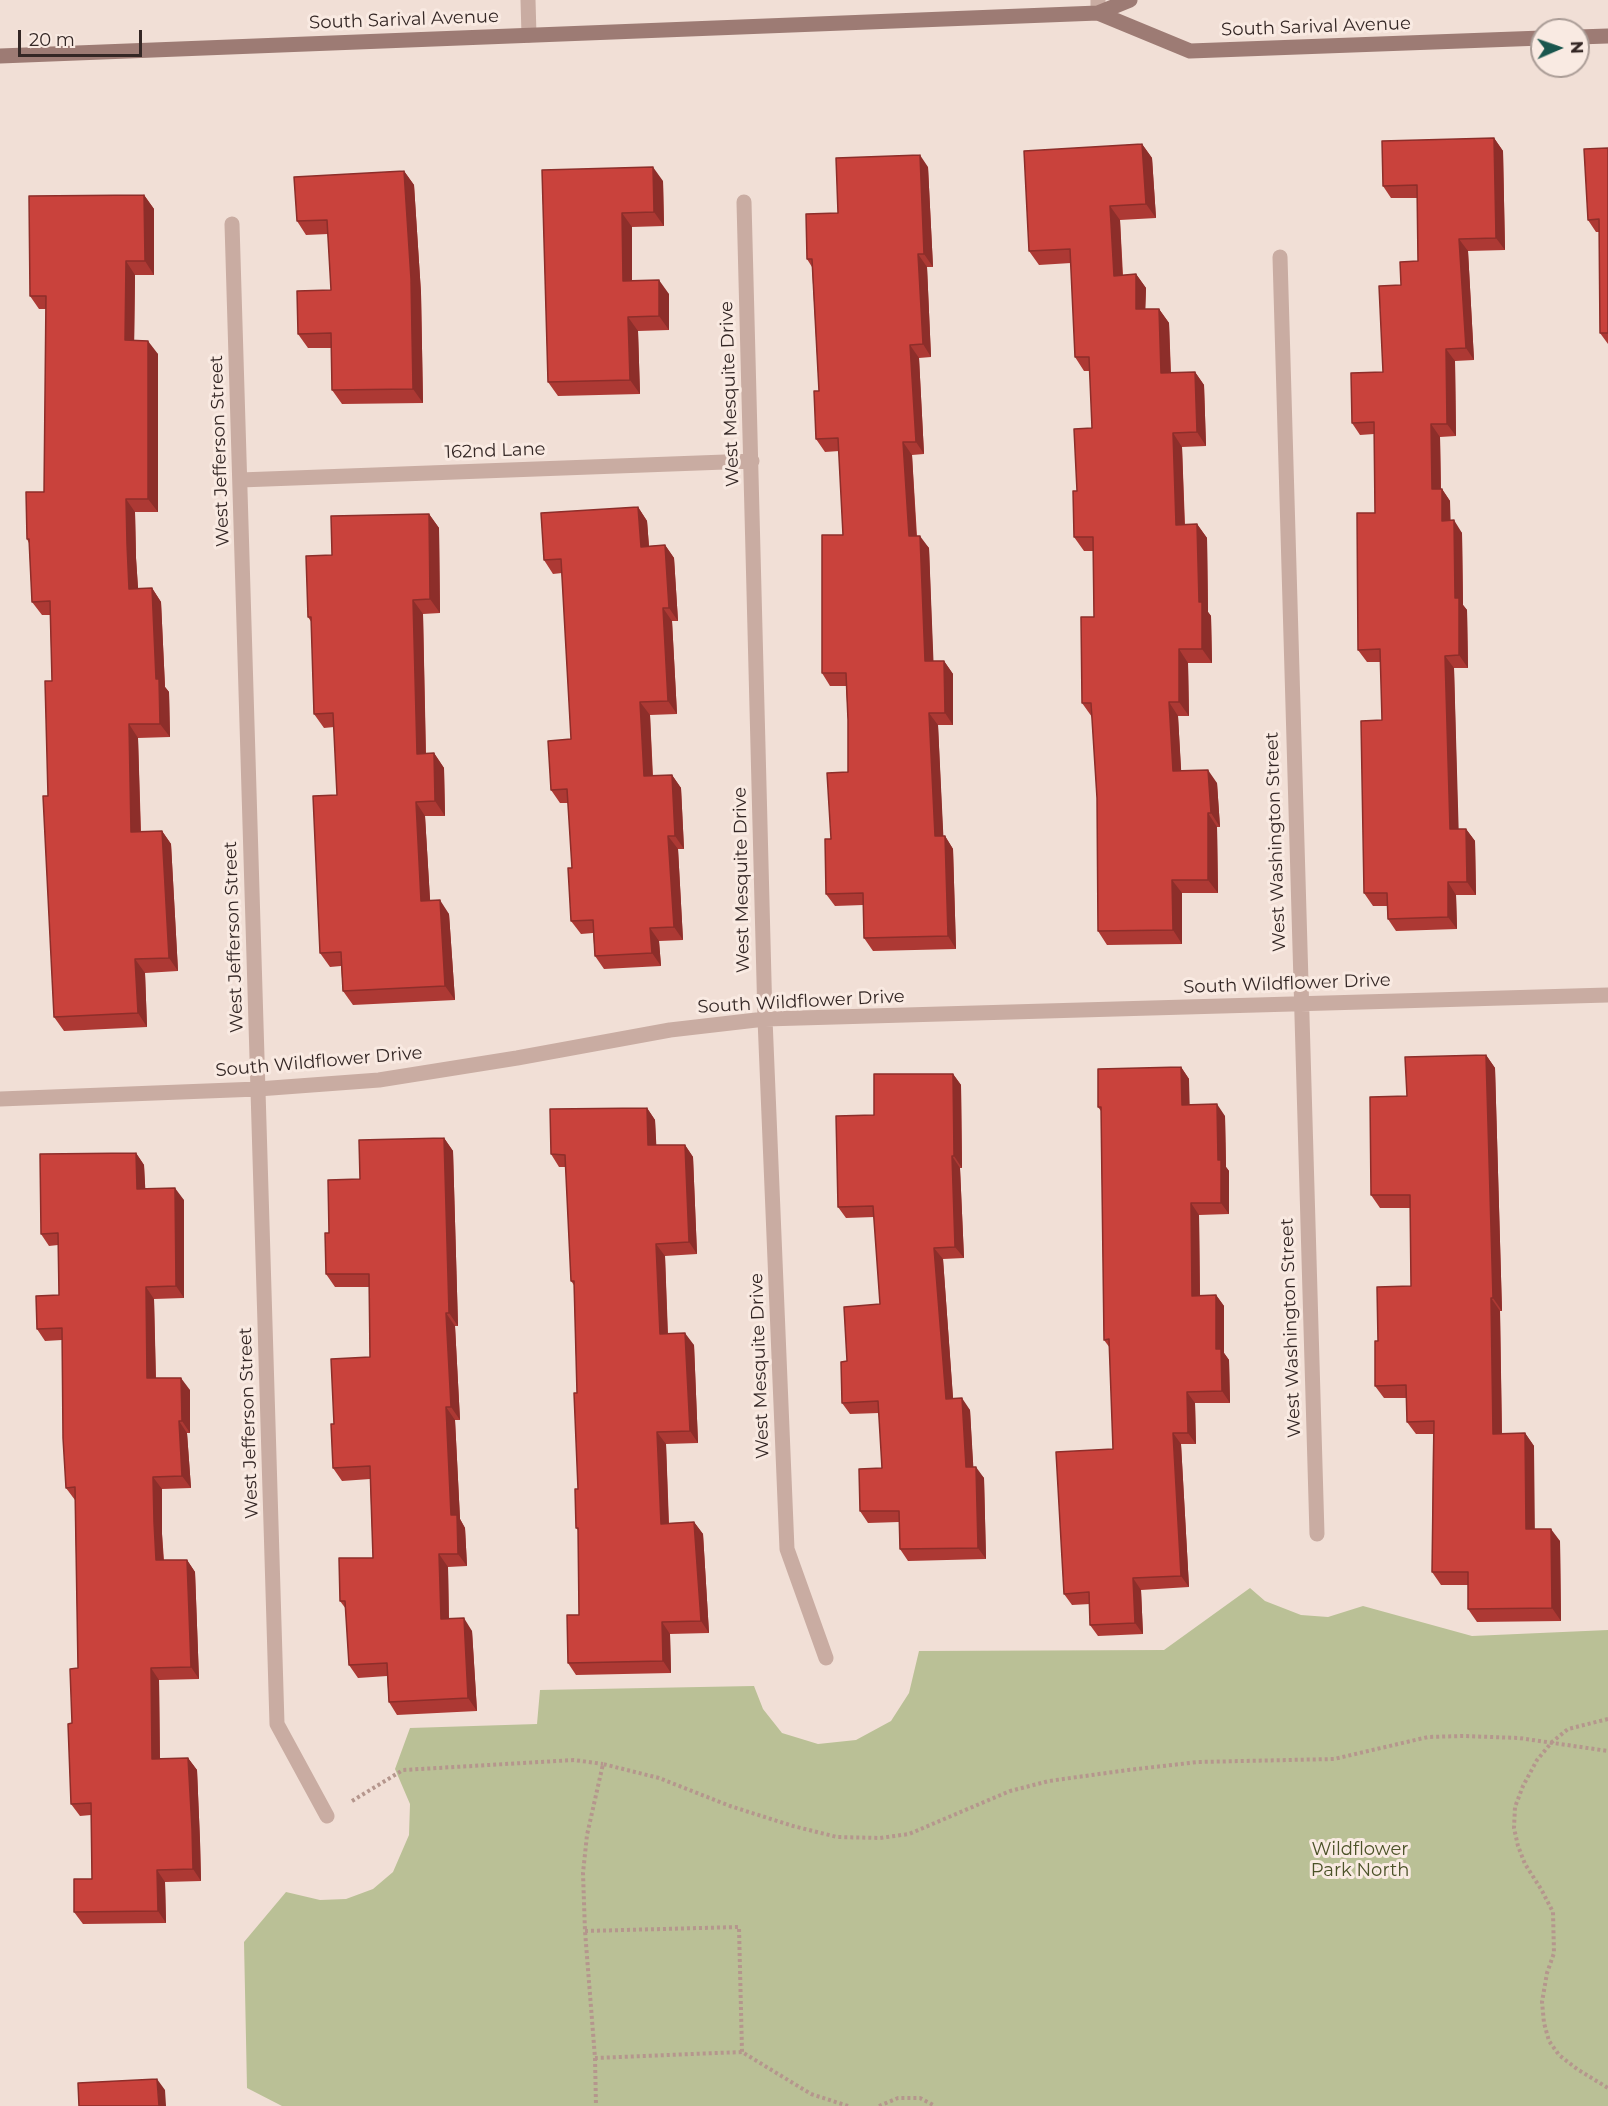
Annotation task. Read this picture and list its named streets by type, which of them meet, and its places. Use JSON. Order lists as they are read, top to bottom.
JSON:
{
  "streets": {
    "main road": ["South Sarival Avenue"],
    "street": [
      "West Mesquite Drive",
      "West Jefferson Street",
      "162nd Lane",
      "West Washington Street",
      "South Wildflower Drive"
    ]
  },
  "crossings": [
    ["West Mesquite Drive", "162nd Lane"],
    ["West Mesquite Drive", "South Wildflower Drive"],
    ["West Jefferson Street", "162nd Lane"],
    ["West Jefferson Street", "South Wildflower Drive"],
    ["West Washington Street", "South Wildflower Drive"]
  ],
  "parks": ["Wildflower Park North"],
  "scale_bar": "20 m",
  "north": "right"
}
